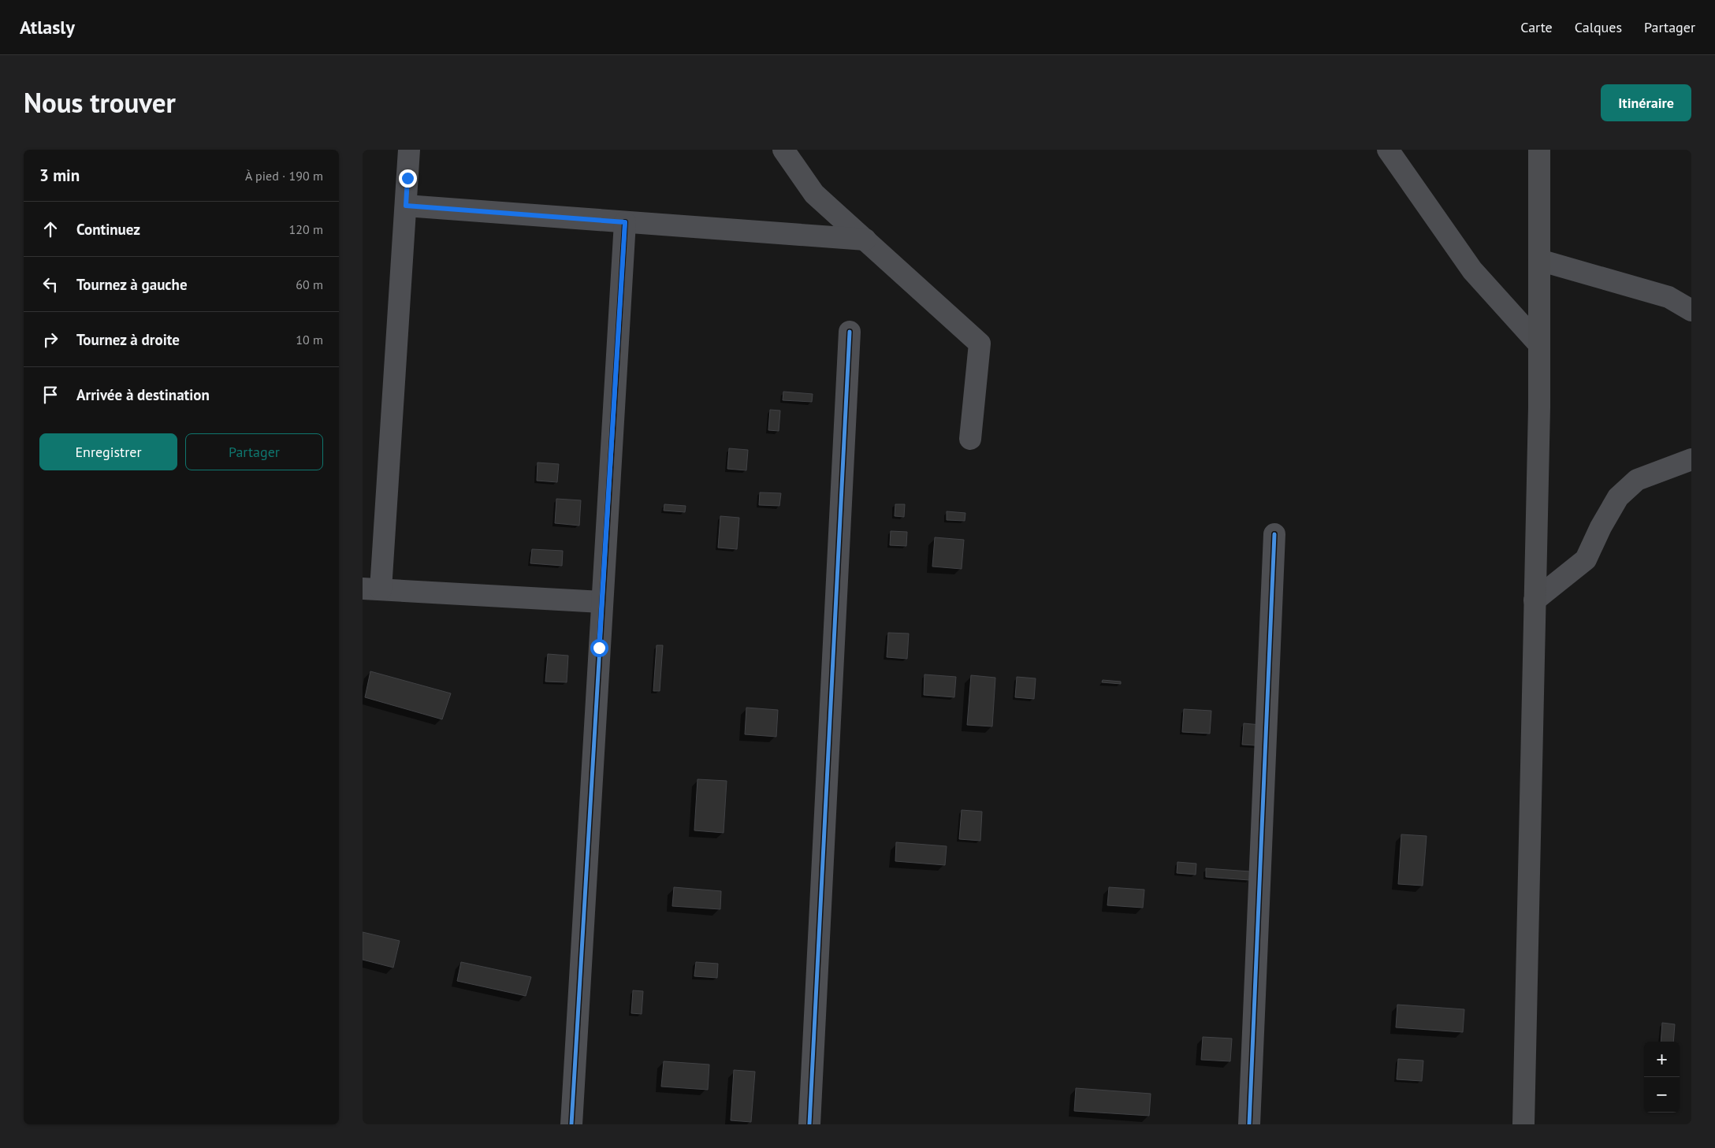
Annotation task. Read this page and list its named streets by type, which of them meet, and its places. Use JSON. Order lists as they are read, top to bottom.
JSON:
{
  "page": {
    "header": "Atlasly",
    "nav": ["Carte", "Calques", "Partager"],
    "title": "Nous trouver",
    "buttons": [
      "Itinéraire",
      ["Enregistrer", "Partager"]
    ],
    "heading": ["3 min", "À pied · 190 m"],
    "list": [
      ["Continuez", "120 m"],
      ["Tournez à gauche", "60 m"],
      ["Tournez à droite", "10 m"],
      "Arrivée à destination"
    ],
    "map_buttons": ["+", "−"]
  }
}
